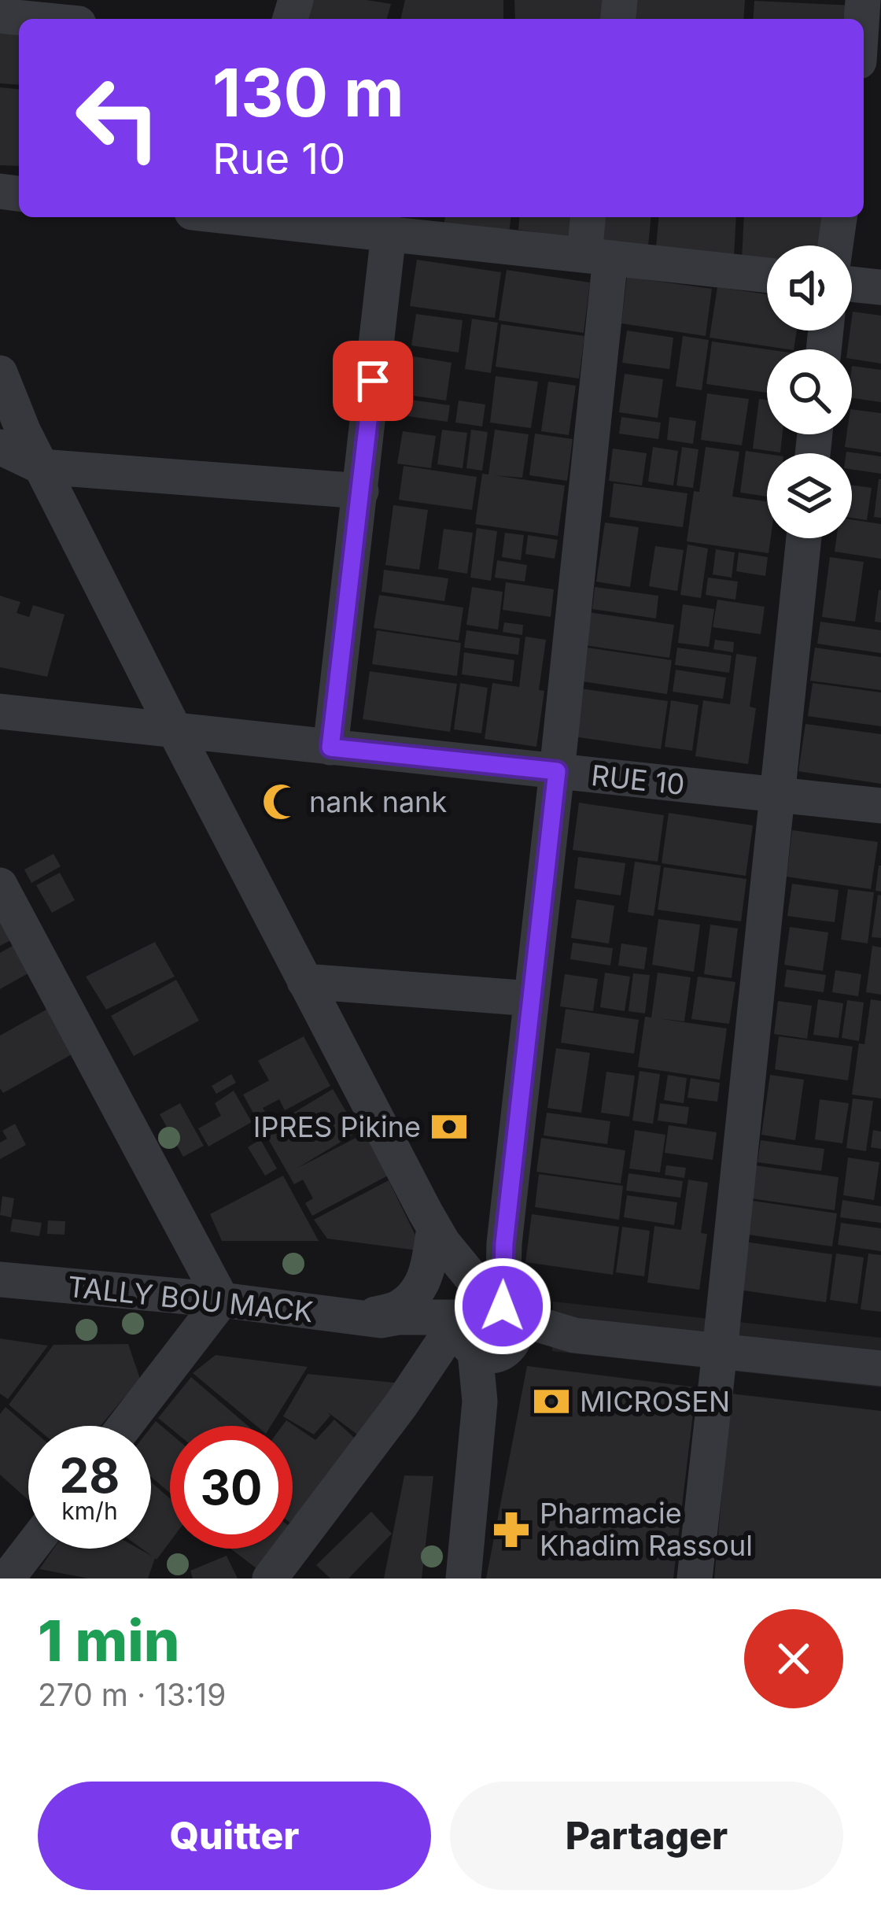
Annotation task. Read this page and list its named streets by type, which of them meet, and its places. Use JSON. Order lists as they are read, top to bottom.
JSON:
{
  "streets": {
    "street": ["RUE 10", "TALLY BOU MACK"]
  },
  "places": {
    "mosque": ["nank nank"],
    "bank": ["IPRES Pikine", "MICROSEN"],
    "pharmacy": ["Pharmacie Khadim Rassoul"]
  },
  "page": {
    "turn": ["130 m", "Rue 10"],
    "speed": "28 km/h",
    "limit": "30",
    "heading": ["1 min", "270 m · 13:19"],
    "buttons": ["Quitter", "Partager"]
  }
}
